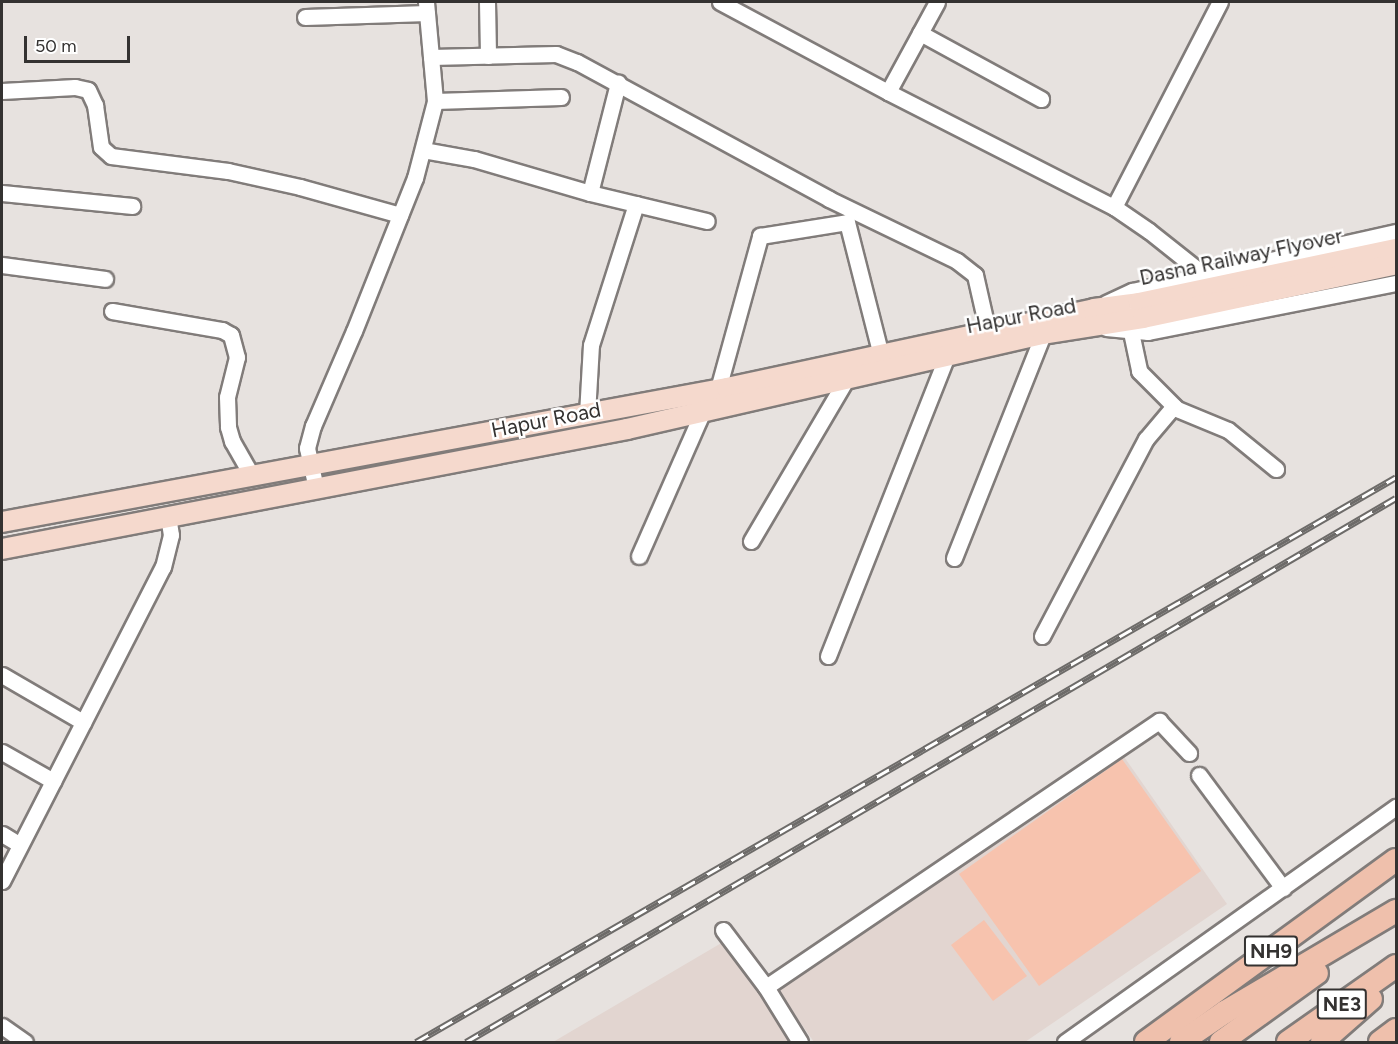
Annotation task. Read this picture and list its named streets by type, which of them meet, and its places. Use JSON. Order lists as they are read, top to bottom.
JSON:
{
  "streets": {
    "highway": ["NH9", "NE3"],
    "main road": ["Dasna Railway Flyover", "Hapur Road"]
  },
  "crossings": [
    ["Dasna Railway Flyover", "Hapur Road"]
  ],
  "scale_bar": "50 m"
}
